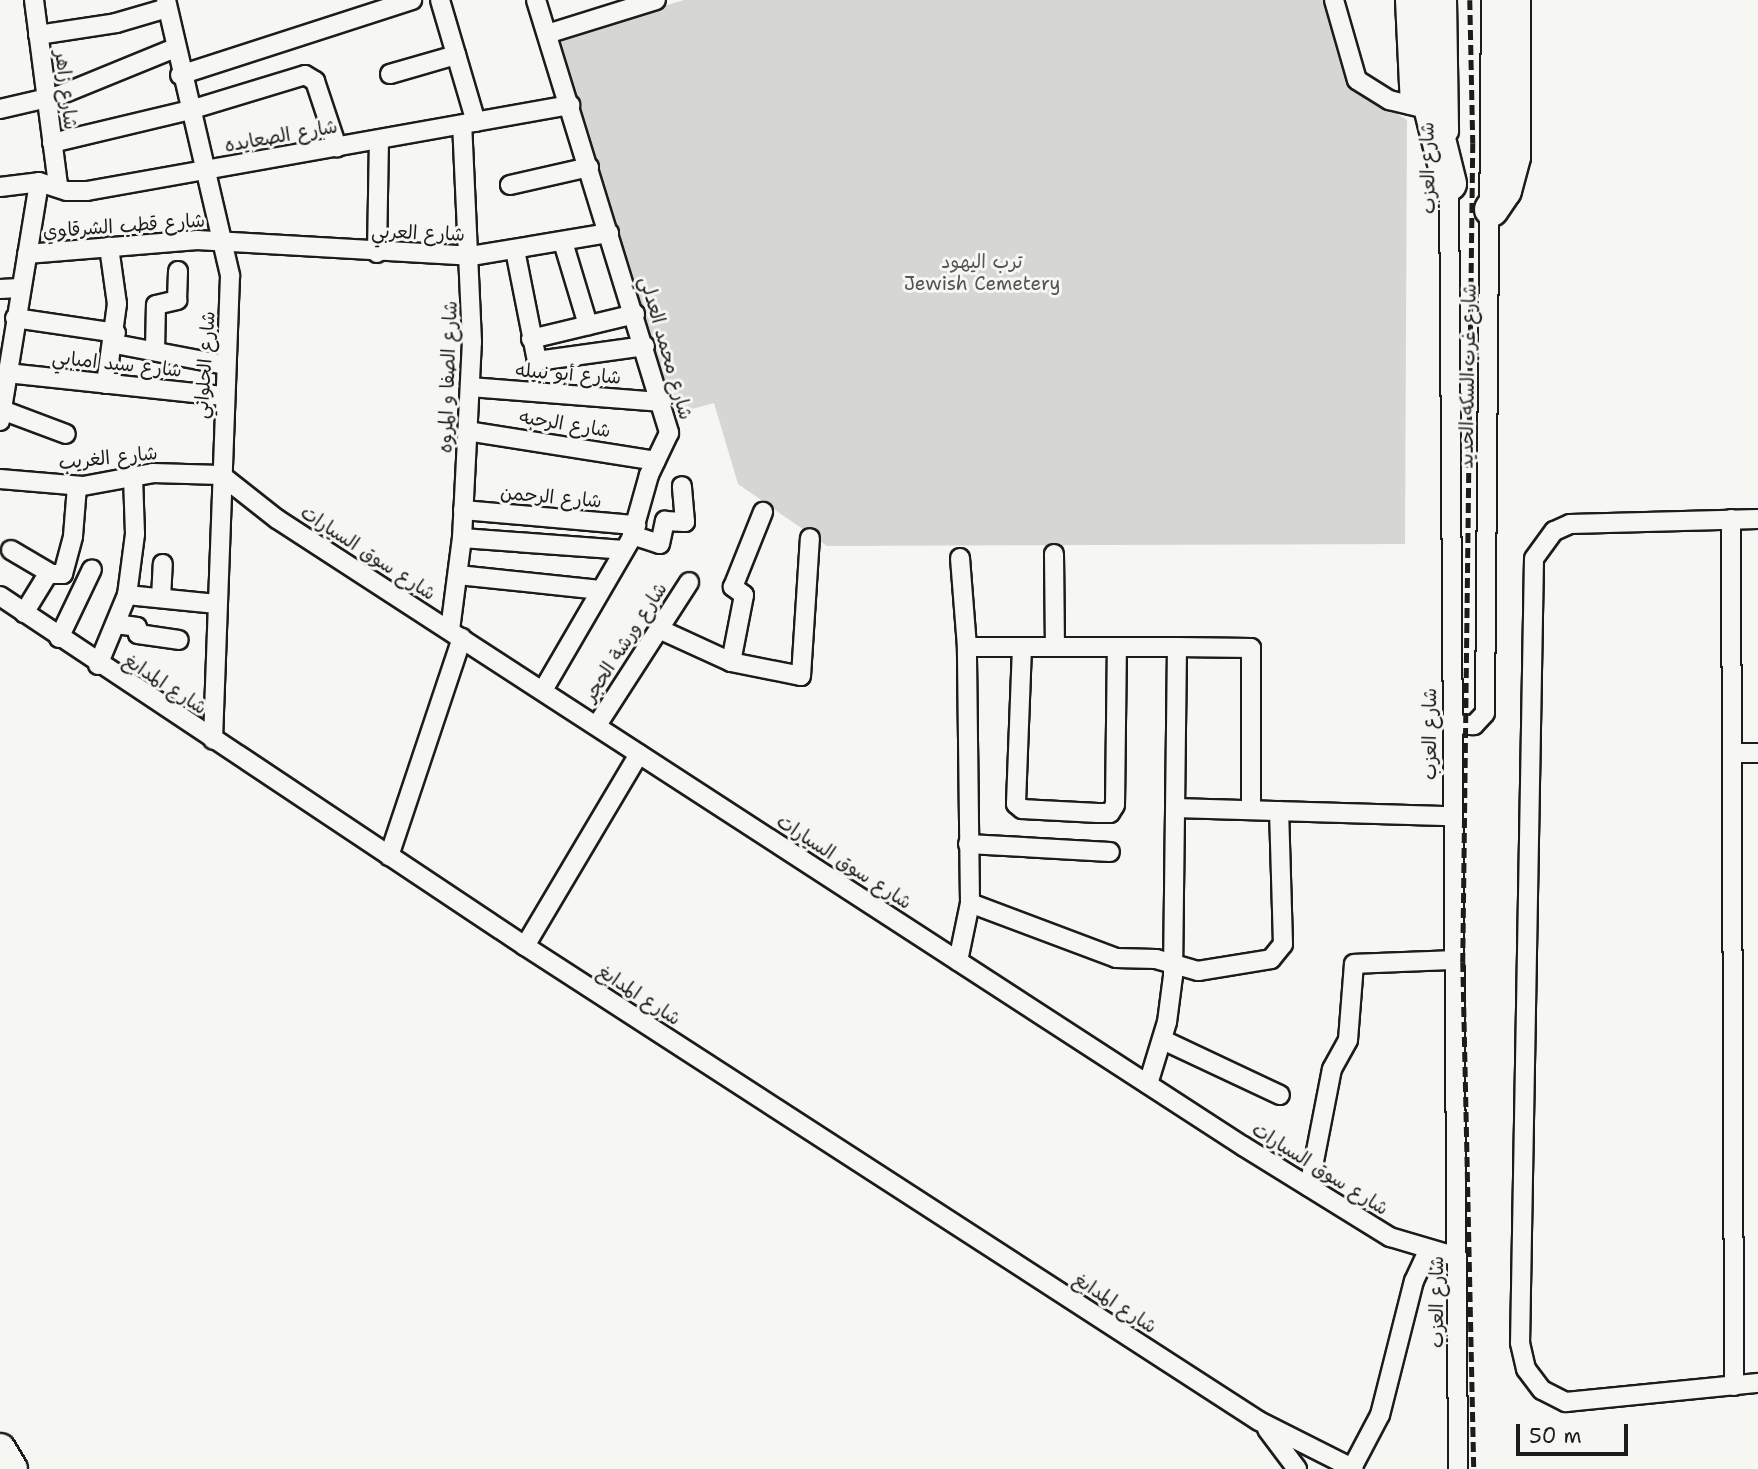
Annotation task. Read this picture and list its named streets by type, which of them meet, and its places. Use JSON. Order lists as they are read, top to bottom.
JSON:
{
  "streets": {
    "street": [
      "شارع زاهر",
      "شارع الصعايده",
      "شارع العزب",
      "شارع قطب الشرقاوي",
      "شارع العربي",
      "شارع محمد العدلي",
      "شارع سيد امبابي",
      "شارع الحلواني",
      "شارع أبو نبيله",
      "شارع غرب السكه الحديد",
      "شارع الصفا و المروه",
      "شارع الرحبه",
      "شارع الغريب",
      "شارع الرحمن",
      "شارع سوق السيارات",
      "شارع ورشة الحجر",
      "شارع المدابغ"
    ]
  },
  "crossings": [
    ["شارع زاهر", "شارع الصعايده"],
    ["شارع الصعايده", "شارع محمد العدلي"],
    ["شارع الصعايده", "شارع الحلواني"],
    ["شارع الصعايده", "شارع الصفا و المروه"],
    ["شارع العزب", "شارع غرب السكه الحديد"],
    ["شارع العزب", "شارع سوق السيارات"],
    ["شارع قطب الشرقاوي", "شارع العربي"],
    ["شارع قطب الشرقاوي", "شارع الحلواني"],
    ["شارع العربي", "شارع محمد العدلي"],
    ["شارع العربي", "شارع الحلواني"],
    ["شارع العربي", "شارع الصفا و المروه"],
    ["شارع محمد العدلي", "شارع أبو نبيله"],
    ["شارع محمد العدلي", "شارع الرحبه"],
    ["شارع محمد العدلي", "شارع الرحمن"],
    ["شارع محمد العدلي", "شارع سوق السيارات"],
    ["شارع سيد امبابي", "شارع الحلواني"],
    ["شارع الحلواني", "شارع الغريب"],
    ["شارع الحلواني", "شارع سوق السيارات"],
    ["شارع الحلواني", "شارع المدابغ"],
    ["شارع أبو نبيله", "شارع الصفا و المروه"],
    ["شارع الصفا و المروه", "شارع الرحبه"],
    ["شارع الصفا و المروه", "شارع الرحمن"],
    ["شارع الصفا و المروه", "شارع سوق السيارات"],
    ["شارع الصفا و المروه", "شارع المدابغ"],
    ["شارع الغريب", "شارع سوق السيارات"],
    ["شارع سوق السيارات", "شارع ورشة الحجر"]
  ],
  "parks": ["ترب اليهود Jewish Cemetery"],
  "scale_bar": "50 m"
}
